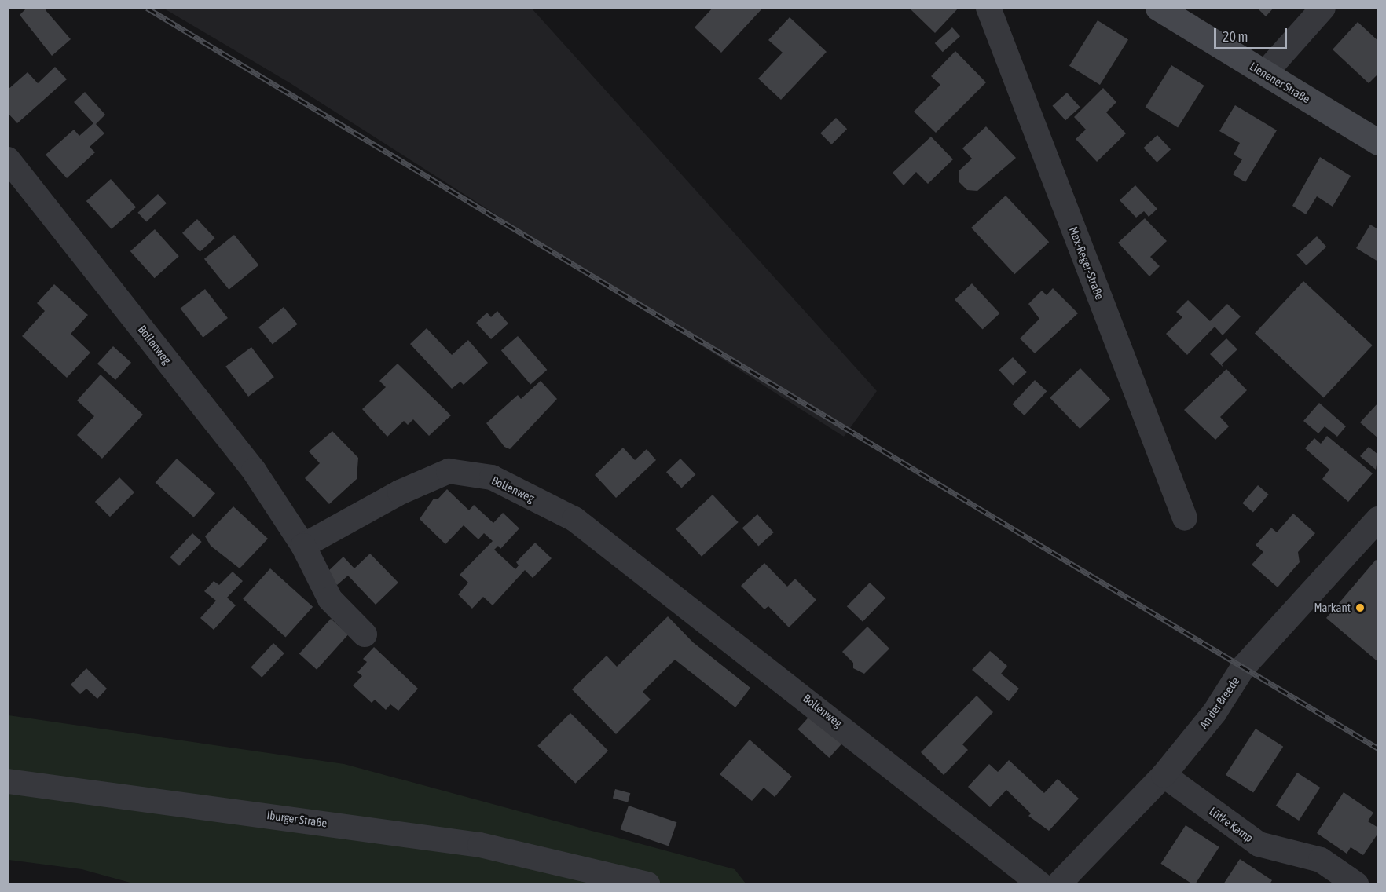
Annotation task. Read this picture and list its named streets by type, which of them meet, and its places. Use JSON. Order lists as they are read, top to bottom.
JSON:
{
  "streets": {
    "street": [
      "Lienener Straße",
      "Max-Reger-Straße",
      "Bollenweg",
      "An der Breede",
      "Iburger Straße",
      "Lütke Kamp"
    ]
  },
  "crossings": [
    ["An der Breede", "Lütke Kamp"]
  ],
  "places": ["Markant"],
  "scale_bar": "20 m"
}
